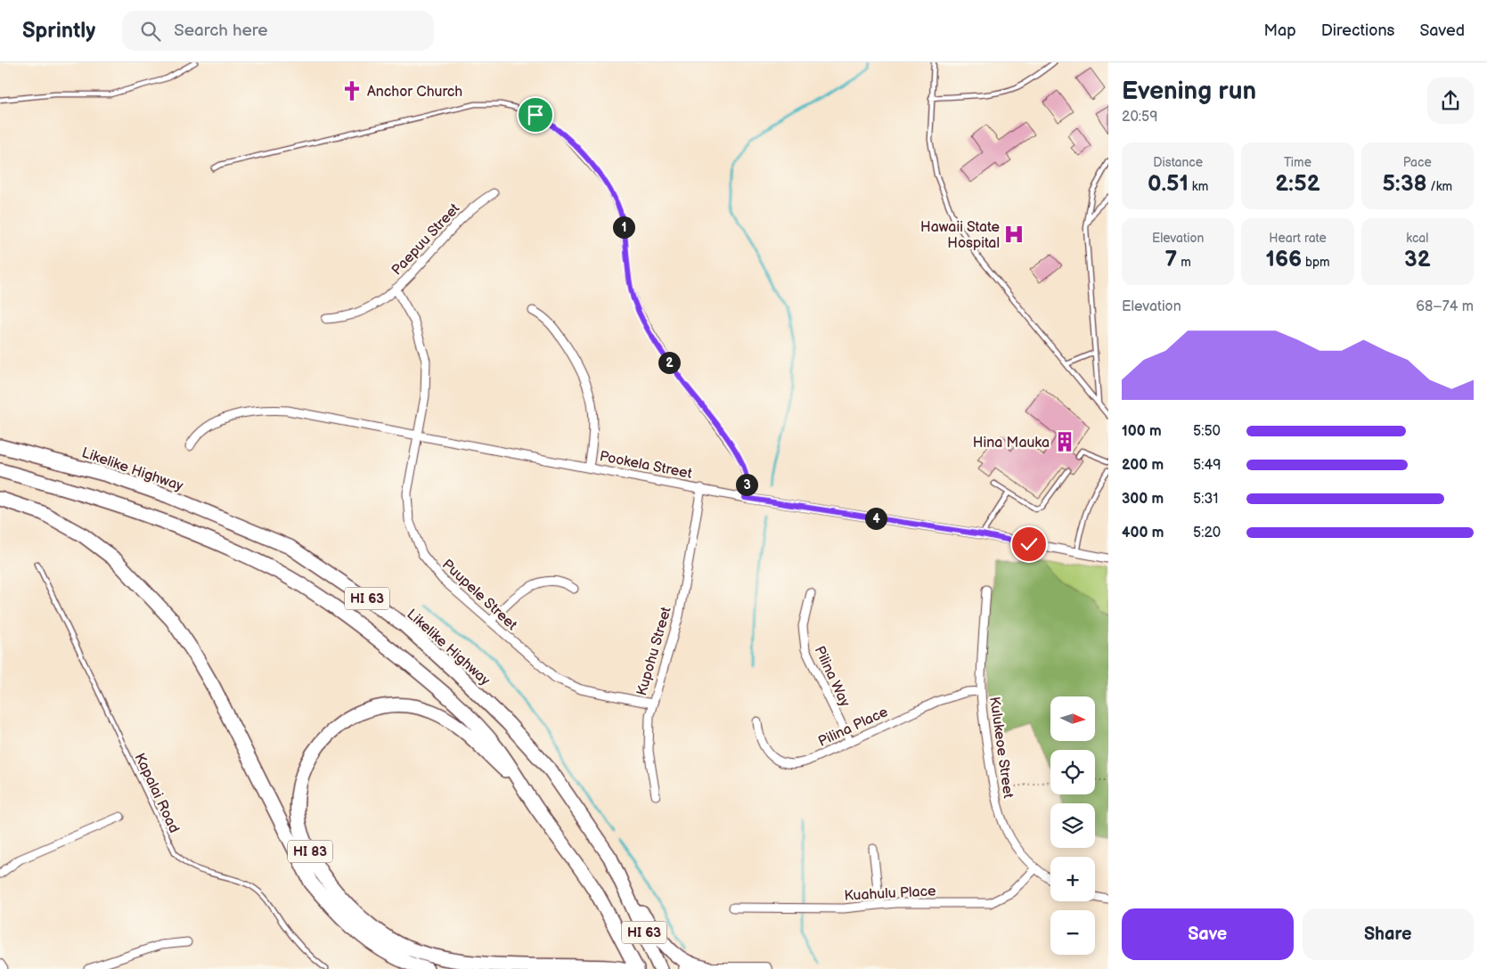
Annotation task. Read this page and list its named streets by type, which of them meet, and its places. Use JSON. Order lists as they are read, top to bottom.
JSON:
{
  "streets": {
    "highway": ["Likelike Highway", "HI 63", "HI 83"],
    "street": [
      "Paepuu Street",
      "Pookela Street",
      "Puupele Street",
      "Kupohu Street",
      "Pilina Way",
      "Pilina Place",
      "Kulukeoe Street",
      "Kuahulu Place"
    ],
    "lane": ["Kapalai Road"]
  },
  "crossings": [
    ["Paepuu Street", "Puupele Street"],
    ["Pookela Street", "Puupele Street"],
    ["Pookela Street", "Kupohu Street"],
    ["Puupele Street", "Kupohu Street"],
    ["HI 63", "HI 83"],
    ["Pilina Way", "Pilina Place"],
    ["Pilina Place", "Kulukeoe Street"],
    ["Kulukeoe Street", "Kuahulu Place"]
  ],
  "places": {
    "church": ["Anchor Church"],
    "hospital": ["Hawaii State Hospital"],
    "building": ["Hina Mauka"]
  },
  "north": "right",
  "page": {
    "header": "Sprintly",
    "search": "Search here",
    "nav": ["Map", "Directions", "Saved"],
    "heading": ["Evening run", "20:59"],
    "stats": [
      ["Distance", "0.51 km"],
      ["Time", "2:52"],
      ["Pace", "5:38 /km"],
      ["Elevation", "7 m"],
      ["Heart rate", "166 bpm"],
      ["kcal", "32"]
    ],
    "pins": [
      "1",
      "2",
      "3",
      "4"
    ],
    "chart": ["Elevation", "68–74 m"],
    "list": [
      {
        "name": "100 m",
        "note": "5:50"
      },
      {
        "name": "200 m",
        "note": "5:49"
      },
      {
        "name": "300 m",
        "note": "5:31"
      },
      {
        "name": "400 m",
        "note": "5:20"
      }
    ],
    "map_buttons": ["+", "−"],
    "buttons": ["Save", "Share"]
  }
}
